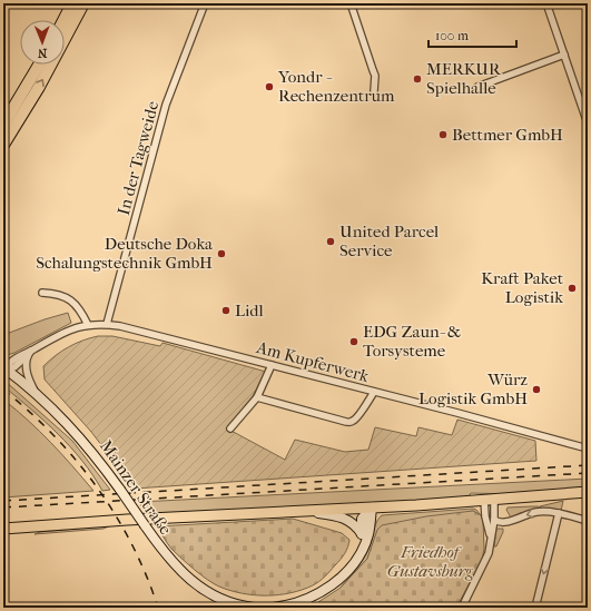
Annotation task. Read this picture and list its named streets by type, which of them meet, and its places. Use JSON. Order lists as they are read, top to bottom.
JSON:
{
  "streets": {
    "main road": ["Mainzer Straße"],
    "street": ["In der Tagweide", "Am Kupferwerk"]
  },
  "crossings": [
    ["In der Tagweide", "Am Kupferwerk"],
    ["Am Kupferwerk", "Mainzer Straße"]
  ],
  "parks": ["Friedhof Gustavsburg"],
  "places": [
    "MERKUR Spielhalle",
    "Yondr - Rechenzentrum",
    "Bettmer GmbH",
    "United Parcel Service",
    "Deutsche Doka Schalungstechnik GmbH",
    "Kraft Paket Logistik",
    "Lidl",
    "EDG Zaun- & Torsysteme",
    "Würz Logistik GmbH"
  ],
  "scale_bar": "100 m",
  "north": "bottom"
}
